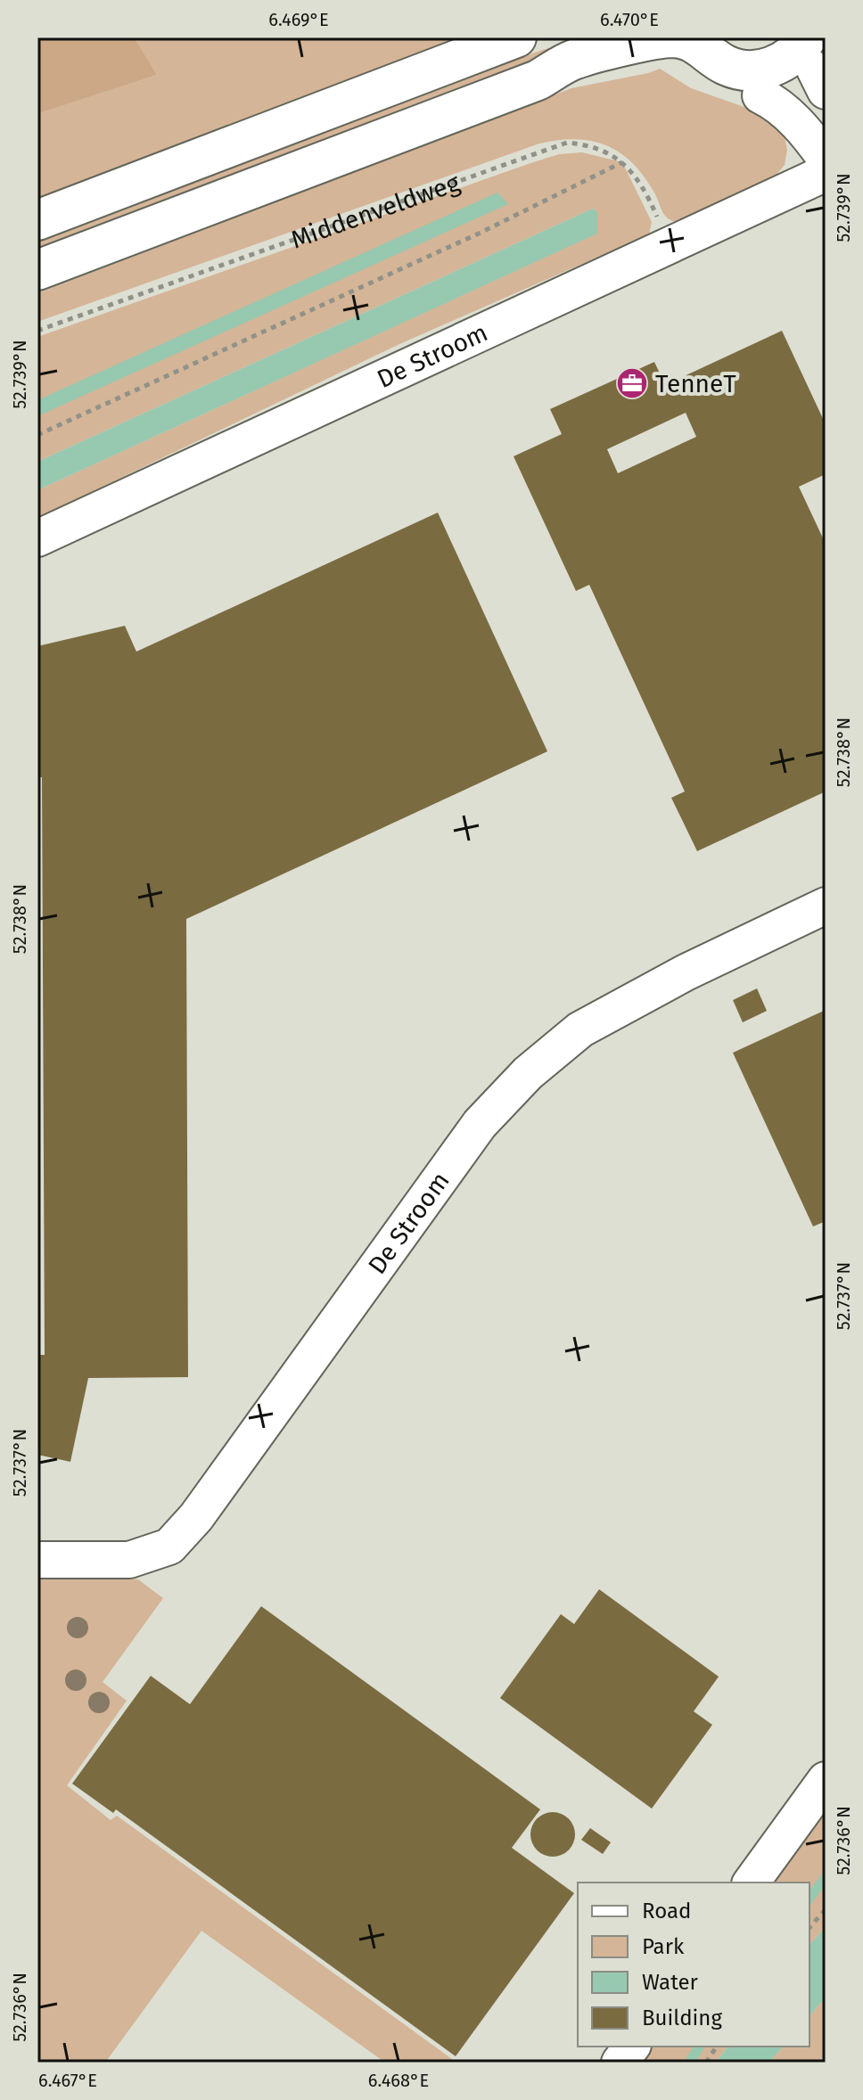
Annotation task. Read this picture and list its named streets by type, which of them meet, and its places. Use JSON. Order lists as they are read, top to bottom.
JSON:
{
  "streets": {
    "street": ["De Stroom"],
    "path": ["Middenveldweg"]
  },
  "crossings": [
    ["Middenveldweg", "De Stroom"]
  ],
  "places": {
    "office": ["TenneT"]
  },
  "legend": [
    "Road",
    "Park",
    "Water",
    "Building"
  ],
  "coordinates": [
    "6.469°E",
    "6.470°E",
    "52.739°N",
    "52.738°N",
    "52.737°N",
    "52.736°N",
    "6.467°E",
    "6.468°E"
  ]
}
